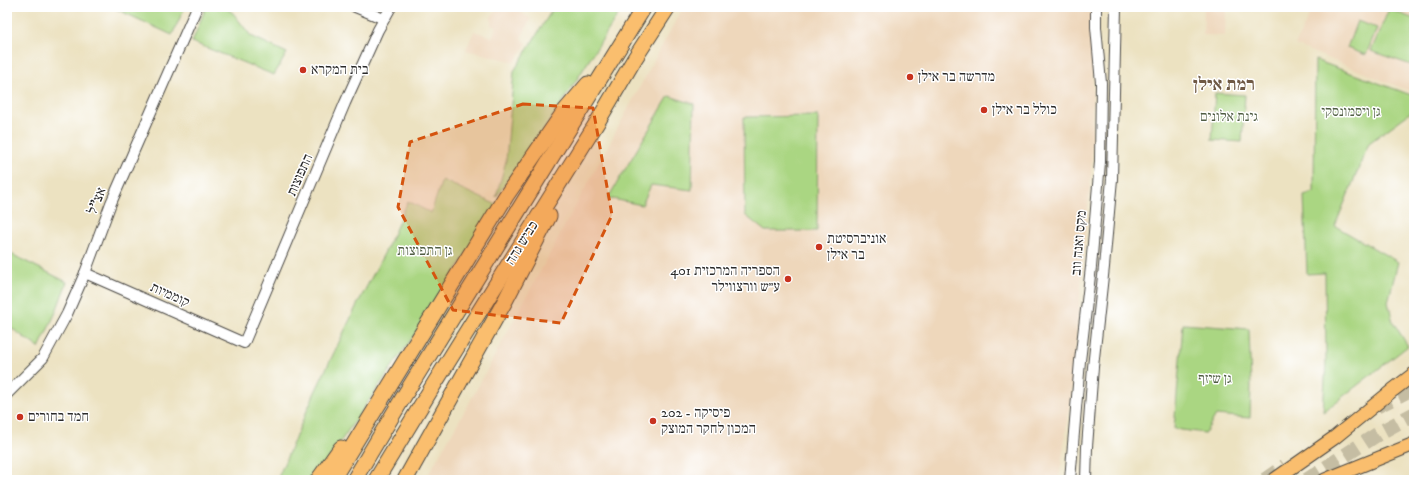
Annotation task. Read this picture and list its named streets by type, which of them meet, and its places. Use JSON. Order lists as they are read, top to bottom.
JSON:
{
  "streets": {
    "highway": ["כביש גהה"],
    "street": [
      "התפוצות",
      "אצ\"ל",
      "מקס ואנה ווב",
      "קוממיות"
    ]
  },
  "crossings": [
    ["התפוצות", "קוממיות"],
    ["אצ\"ל", "קוממיות"]
  ],
  "districts": ["רמת אילן"],
  "parks": [
    "גן ויסמונסקי",
    "גינת אלונים",
    "גן התפוצות",
    "גן שיזף"
  ],
  "places": [
    "בית המקרא",
    "מדרשה בר אילן",
    "כולל בר אילן",
    "אוניברסיטת בר אילן",
    "401 הספריה המרכזית ע״ש וורצווילר",
    "חמד בחורים",
    "202 - פיסיקה המכון לחקר המוצק"
  ]
}
